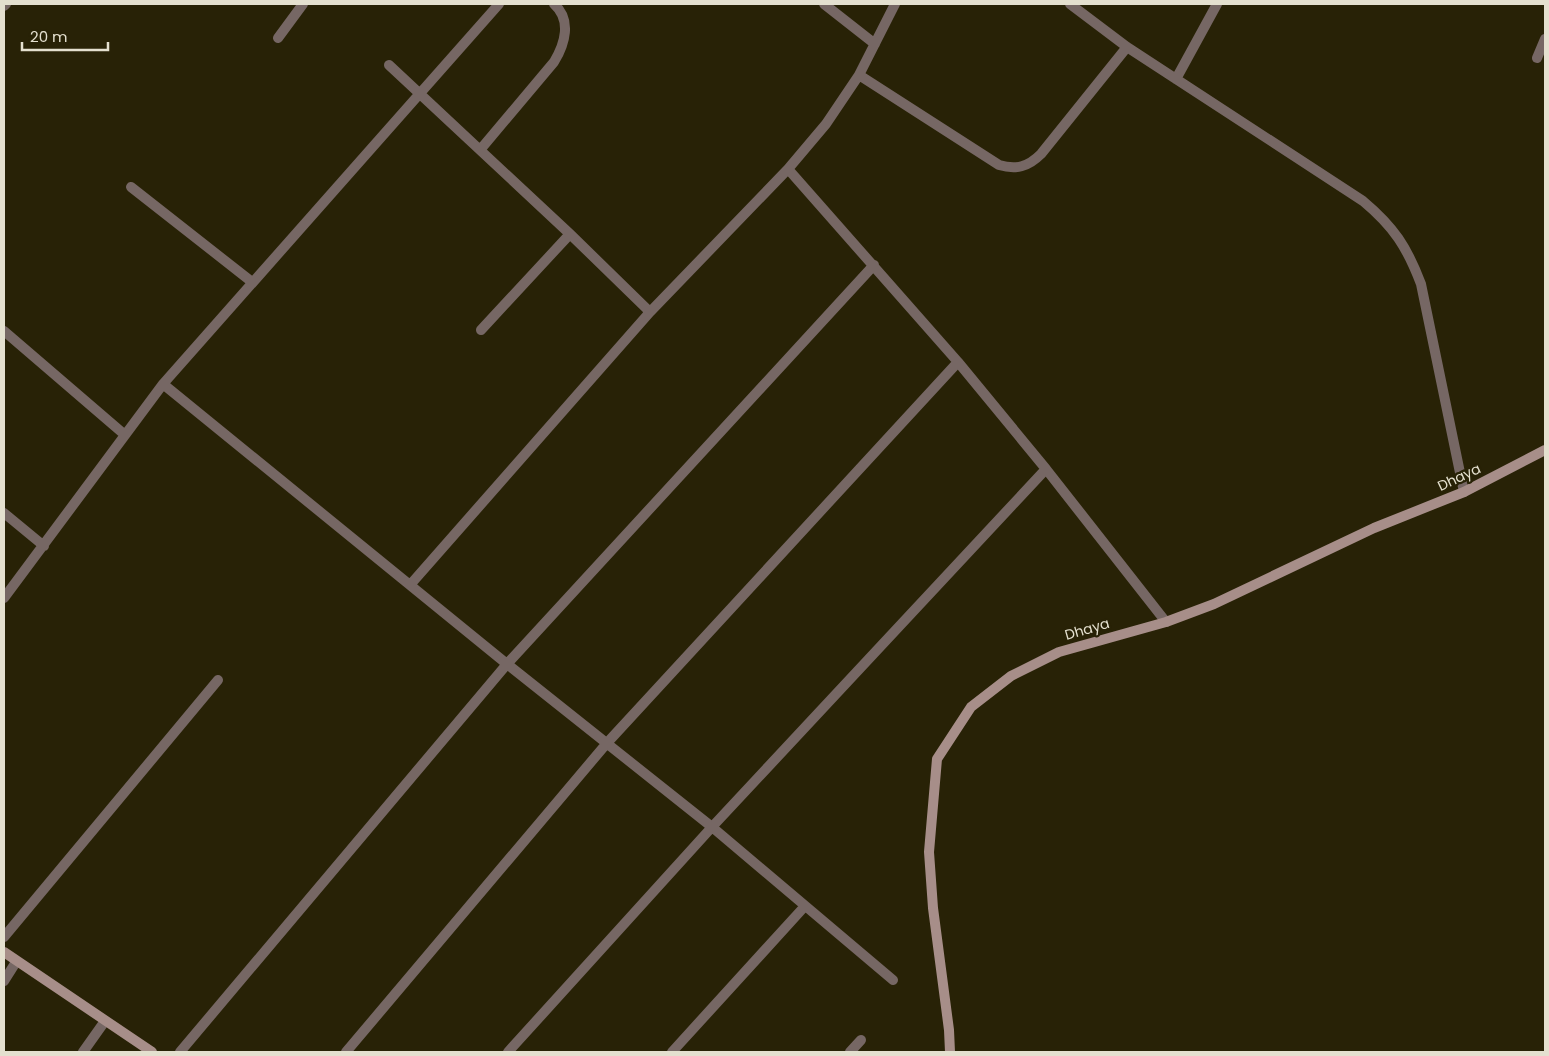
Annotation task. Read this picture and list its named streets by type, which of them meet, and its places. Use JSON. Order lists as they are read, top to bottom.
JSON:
{
  "streets": {
    "street": ["Dhaya"]
  },
  "scale_bar": "20 m"
}
